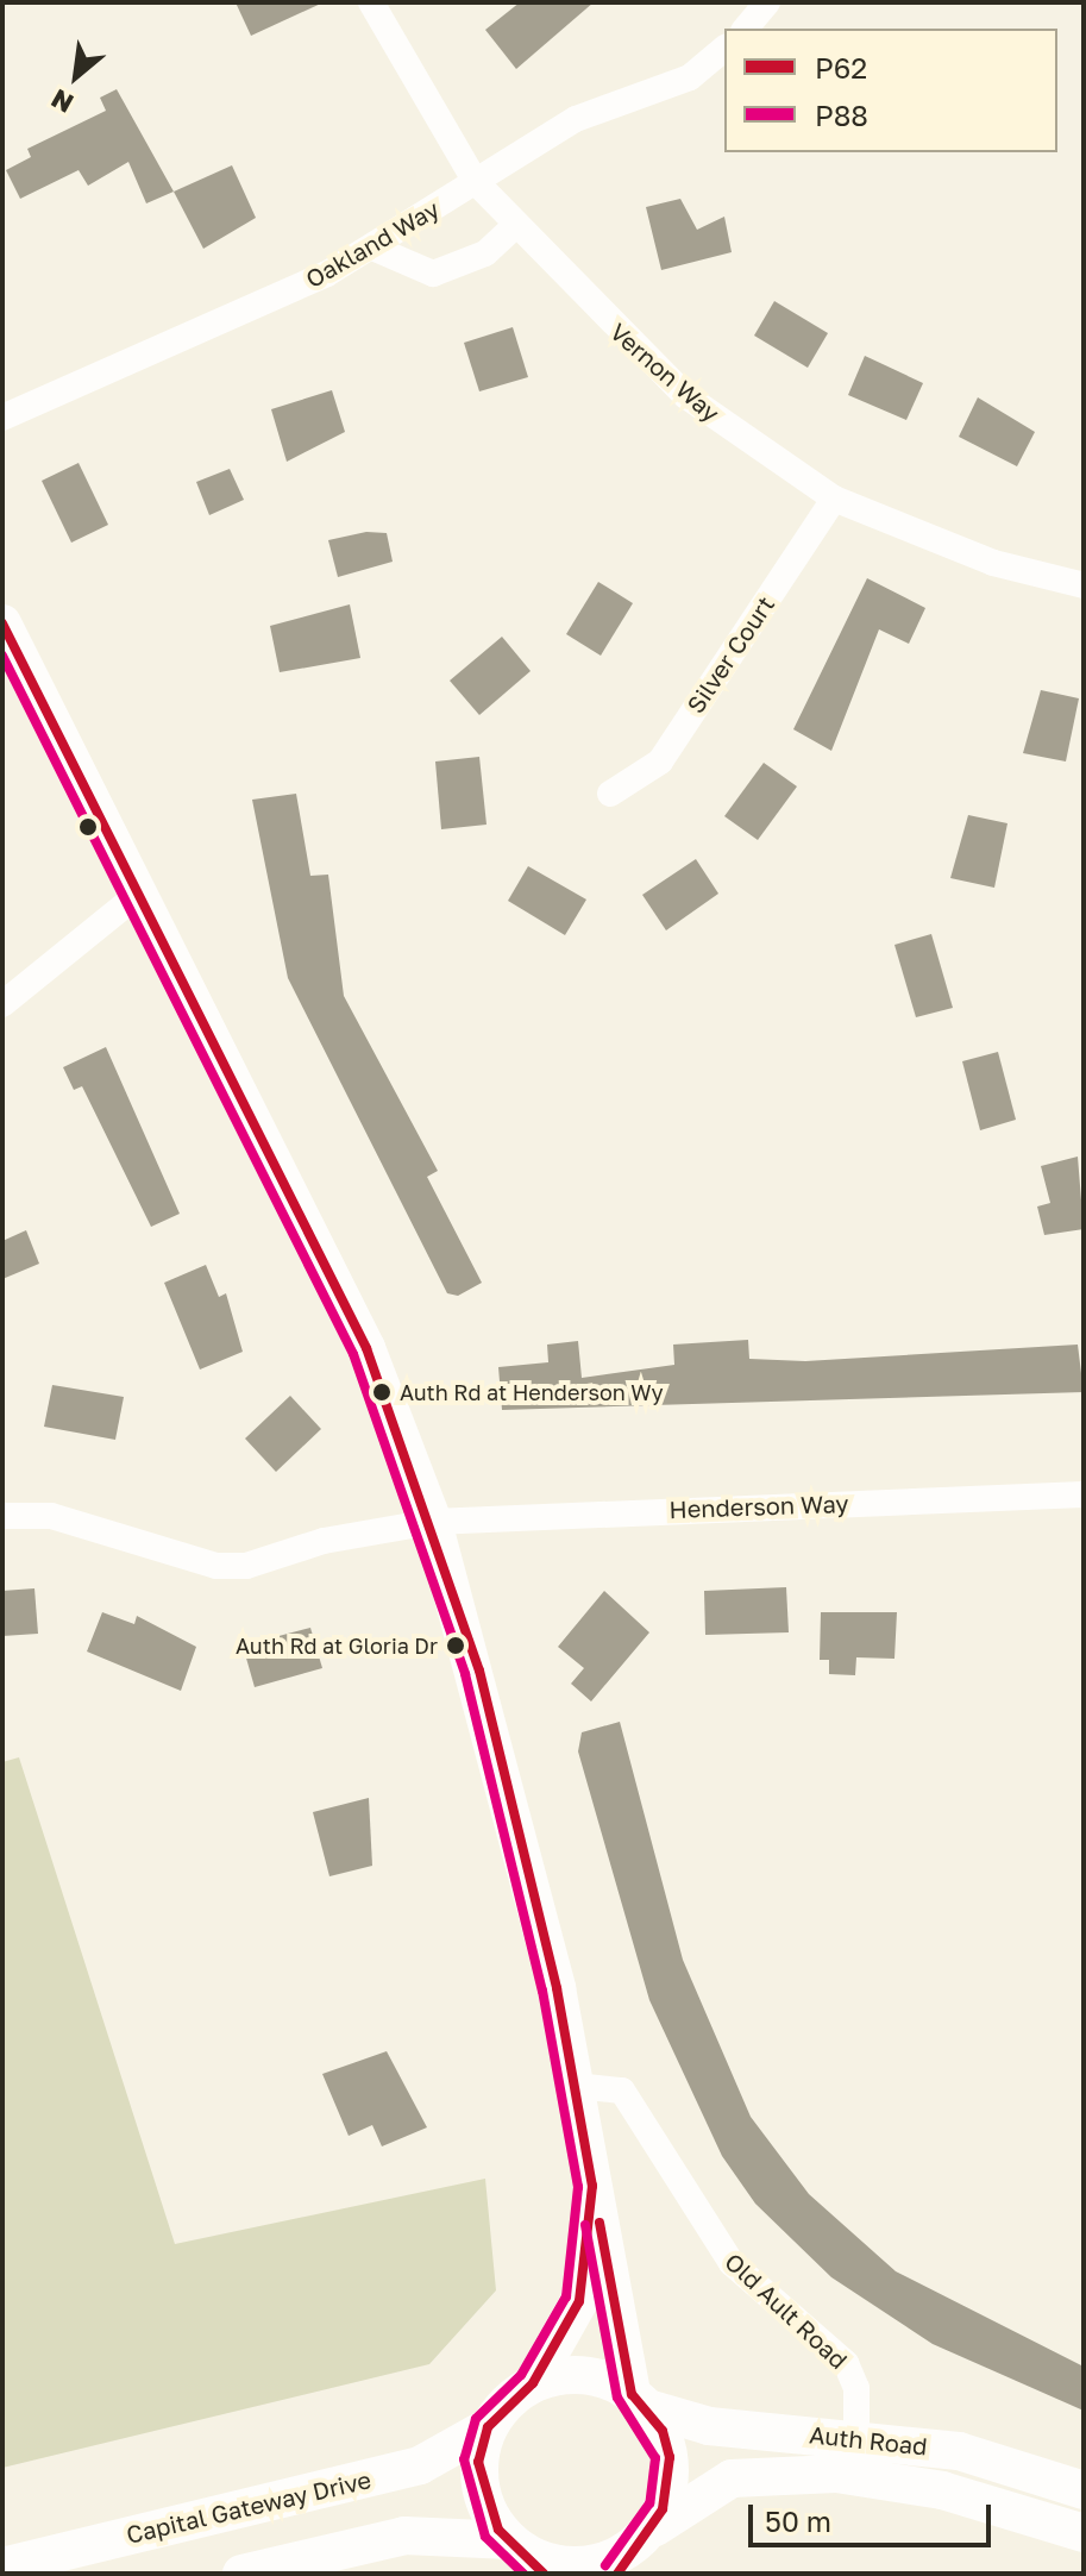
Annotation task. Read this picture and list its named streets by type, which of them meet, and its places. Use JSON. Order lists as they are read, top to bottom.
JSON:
{
  "streets": {
    "main road": ["Auth Road", "Capital Gateway Drive"],
    "street": [
      "Oakland Way",
      "Vernon Way",
      "Silver Court",
      "Henderson Way",
      "Old Ault Road"
    ]
  },
  "crossings": [
    ["Oakland Way", "Vernon Way"],
    ["Vernon Way", "Silver Court"],
    ["Old Ault Road", "Auth Road"],
    ["Auth Road", "Capital Gateway Drive"]
  ],
  "places": ["Auth Rd at Henderson Wy", "Auth Rd at Gloria Dr"],
  "lines": ["transit line P62", "transit line P88"],
  "legend": ["P62", "P88"],
  "scale_bar": "50 m",
  "north": "bottom left"
}
